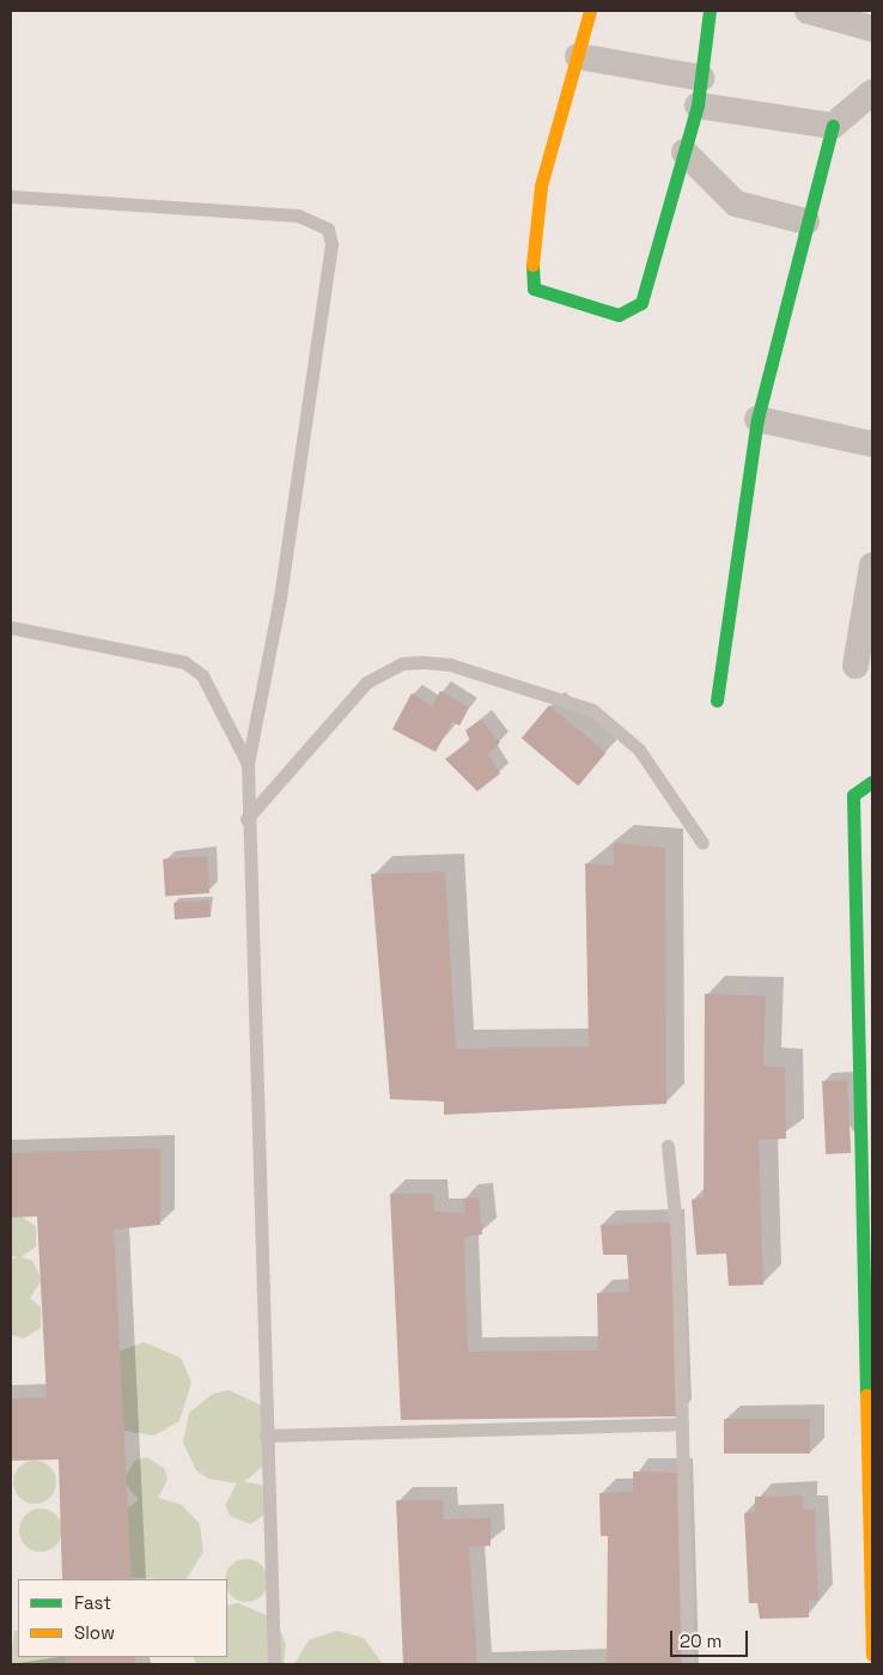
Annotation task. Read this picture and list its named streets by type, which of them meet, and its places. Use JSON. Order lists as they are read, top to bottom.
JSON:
{
  "legend": ["Fast", "Slow"],
  "scale_bar": "20 m"
}
